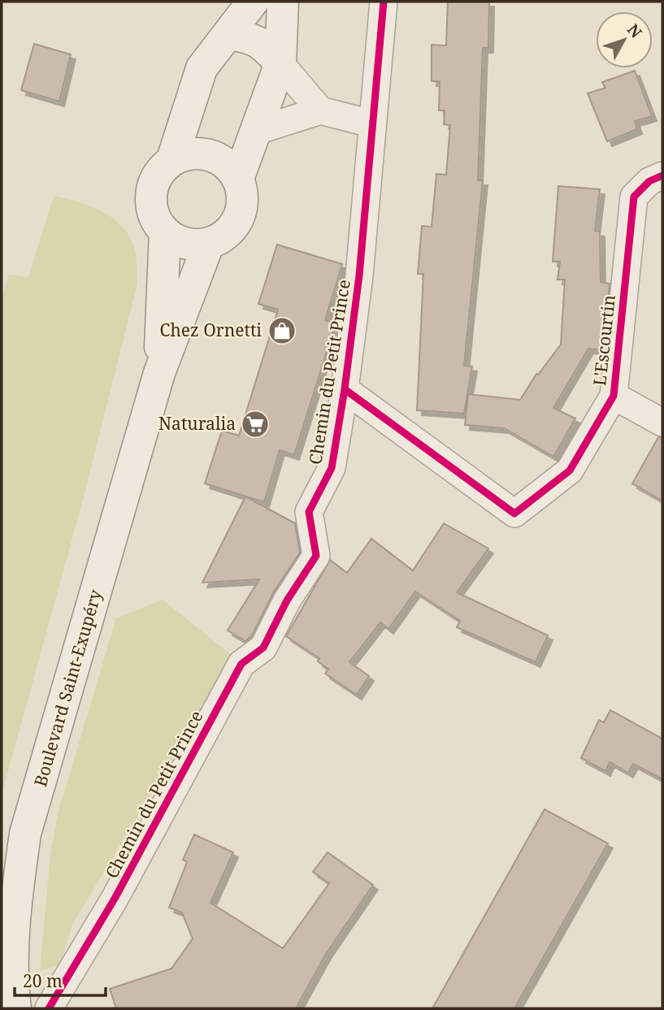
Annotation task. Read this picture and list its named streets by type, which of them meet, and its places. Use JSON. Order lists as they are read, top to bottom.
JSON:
{
  "streets": {
    "main road": ["Boulevard Saint-Exupéry"],
    "street": ["L'Escourtin", "Chemin du Petit Prince"]
  },
  "crossings": [
    ["L'Escourtin", "Chemin du Petit Prince"]
  ],
  "places": {
    "shop": ["Chez Ornetti"],
    "supermarket": ["Naturalia"]
  },
  "scale_bar": "20 m",
  "north": "top right"
}
